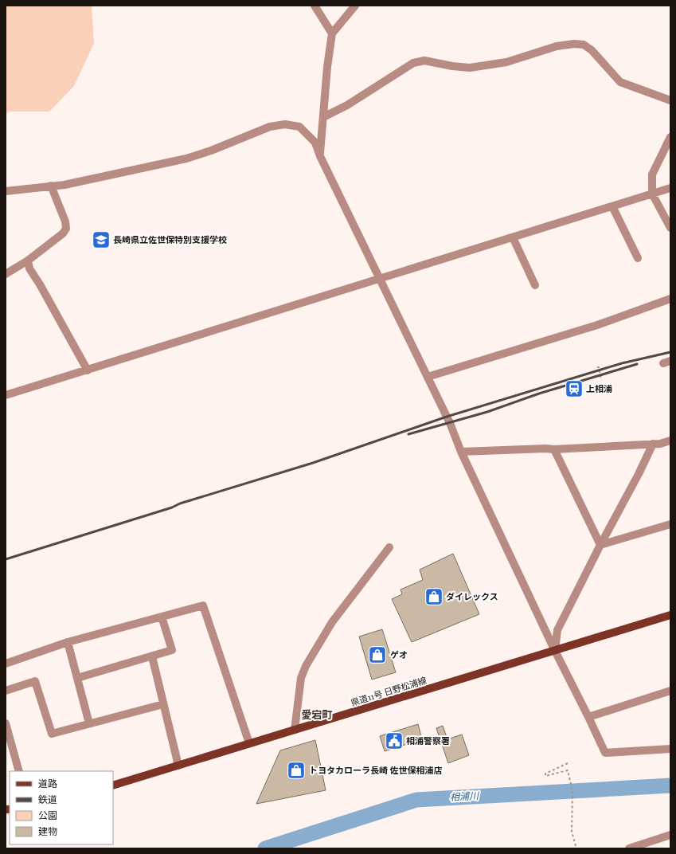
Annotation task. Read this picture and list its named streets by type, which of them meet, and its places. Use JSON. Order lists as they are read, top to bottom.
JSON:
{
  "streets": {
    "main road": ["県道11号 日野松浦線"]
  },
  "districts": ["愛宕町"],
  "water": ["相浦川"],
  "places": {
    "school or university": ["長崎県立佐世保特別支援学校"],
    "station": ["上相浦"],
    "shop": ["ダイレックス", "ゲオ", "トヨタカローラ長崎 佐世保相浦店"],
    "public building": ["相浦警察署"]
  },
  "legend": [
    "道路",
    "鉄道",
    "公園",
    "建物"
  ]
}
